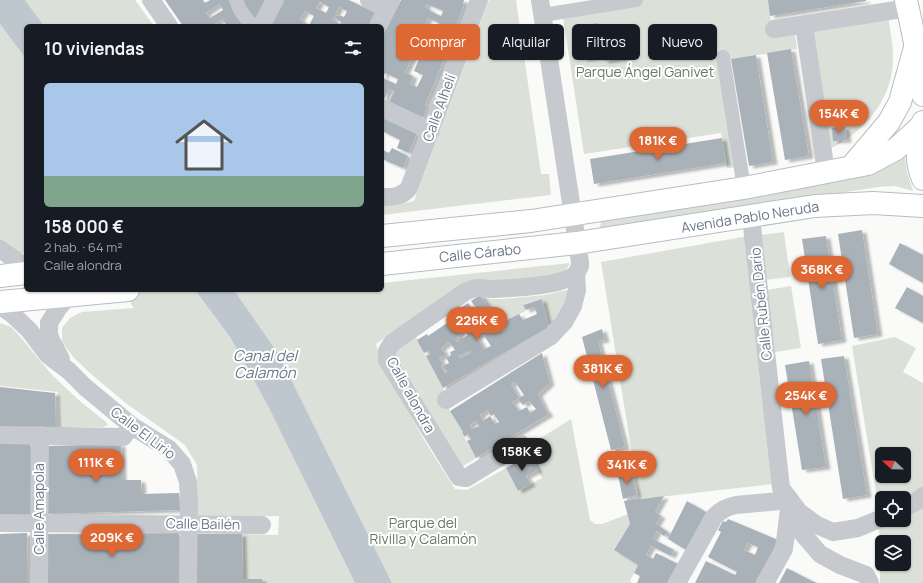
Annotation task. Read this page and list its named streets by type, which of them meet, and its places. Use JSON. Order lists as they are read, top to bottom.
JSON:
{
  "streets": {
    "main road": ["Avenida Pablo Neruda", "Calle Cárabo"],
    "street": [
      "Calle Alhelí",
      "Calle Rubén Darío",
      "Calle alondra",
      "Calle El Lirio",
      "Calle Amapola",
      "Calle Bailén"
    ]
  },
  "crossings": [
    ["Avenida Pablo Neruda", "Calle Cárabo"],
    ["Avenida Pablo Neruda", "Calle Rubén Darío"],
    ["Calle El Lirio", "Calle Bailén"],
    ["Calle Amapola", "Calle Bailén"]
  ],
  "water": ["Canal del Calamón"],
  "parks": ["Parque Ángel Ganivet", "Parque del Rivilla y Calamón"],
  "north": "left",
  "page": {
    "chip": [
      "Comprar",
      "Alquilar",
      "Filtros",
      "Nuevo"
    ],
    "heading": "10 viviendas",
    "list": [
      {
        "name": "158 000 €",
        "note": "2 hab. · 64 m² · Calle alondra"
      }
    ],
    "price": [
      "154K €",
      "181K €",
      "368K €",
      "226K €",
      "381K €",
      "254K €",
      "158K €",
      "111K €",
      "341K €",
      "209K €"
    ]
  }
}
